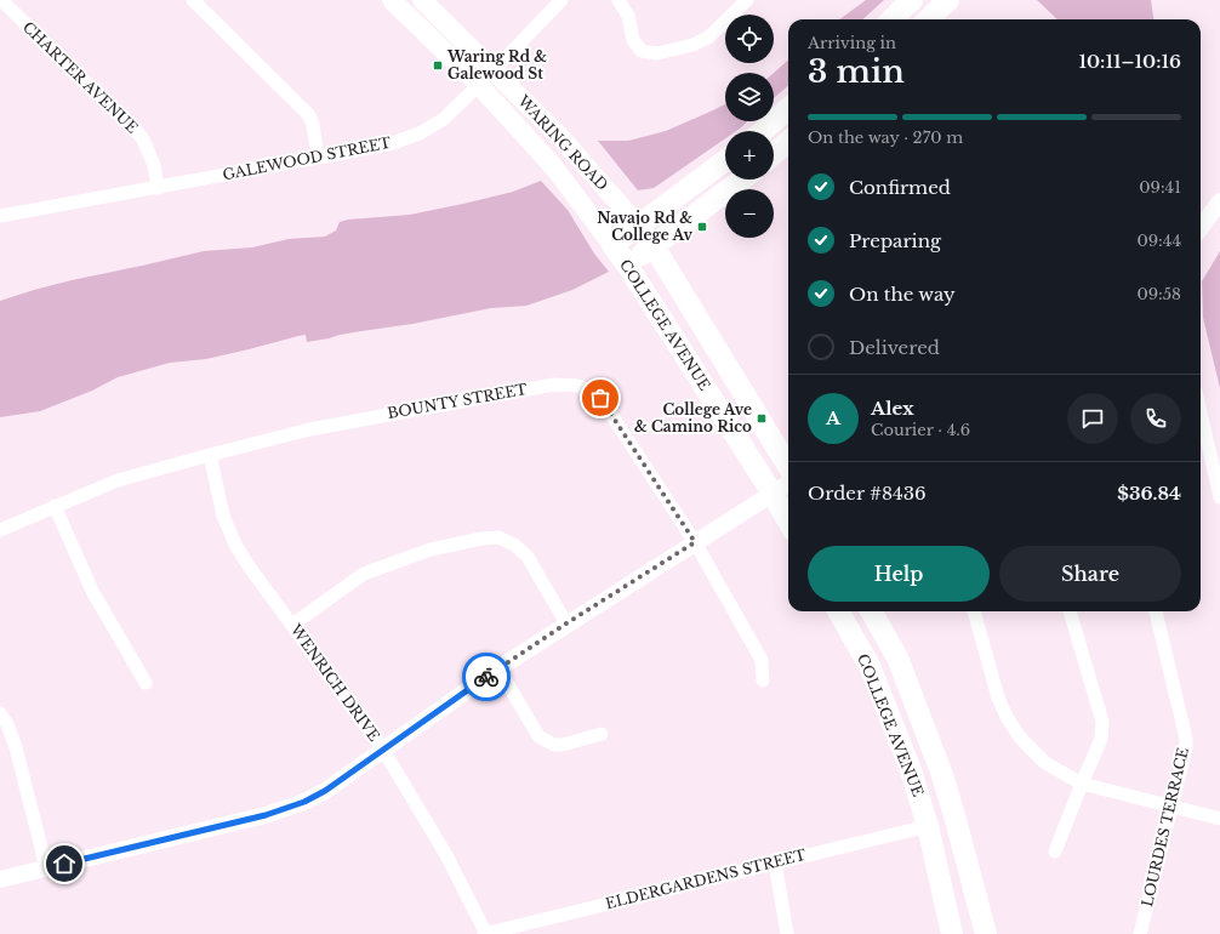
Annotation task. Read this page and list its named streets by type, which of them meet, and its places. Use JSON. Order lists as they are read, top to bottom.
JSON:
{
  "streets": {
    "main road": ["WARING ROAD", "COLLEGE AVENUE"],
    "street": [
      "CHARTER AVENUE",
      "GALEWOOD STREET",
      "BOUNTY STREET",
      "WENRICH DRIVE",
      "LOURDES TERRACE",
      "ELDERGARDENS STREET"
    ]
  },
  "crossings": [
    ["CHARTER AVENUE", "GALEWOOD STREET"],
    ["WARING ROAD", "GALEWOOD STREET"],
    ["WARING ROAD", "COLLEGE AVENUE"],
    ["COLLEGE AVENUE", "ELDERGARDENS STREET"],
    ["BOUNTY STREET", "WENRICH DRIVE"],
    ["WENRICH DRIVE", "ELDERGARDENS STREET"]
  ],
  "places": {
    "transit": ["Waring Rd & Galewood St", "Navajo Rd & College Av", "College Ave & Camino Rico"]
  },
  "page": {
    "map_buttons": ["+", "−"],
    "heading": ["3 min", "Arriving in", "10:11–10:16"],
    "panel": [
      "Alex",
      "Courier · 4.6",
      "Order #8436",
      "$36.84"
    ],
    "bar": "On the way · 270 m",
    "list": [
      ["Confirmed", "09:41"],
      ["Preparing", "09:44"],
      ["On the way", "09:58"],
      "Delivered"
    ],
    "round": "A",
    "buttons": ["Help", "Share"]
  }
}
